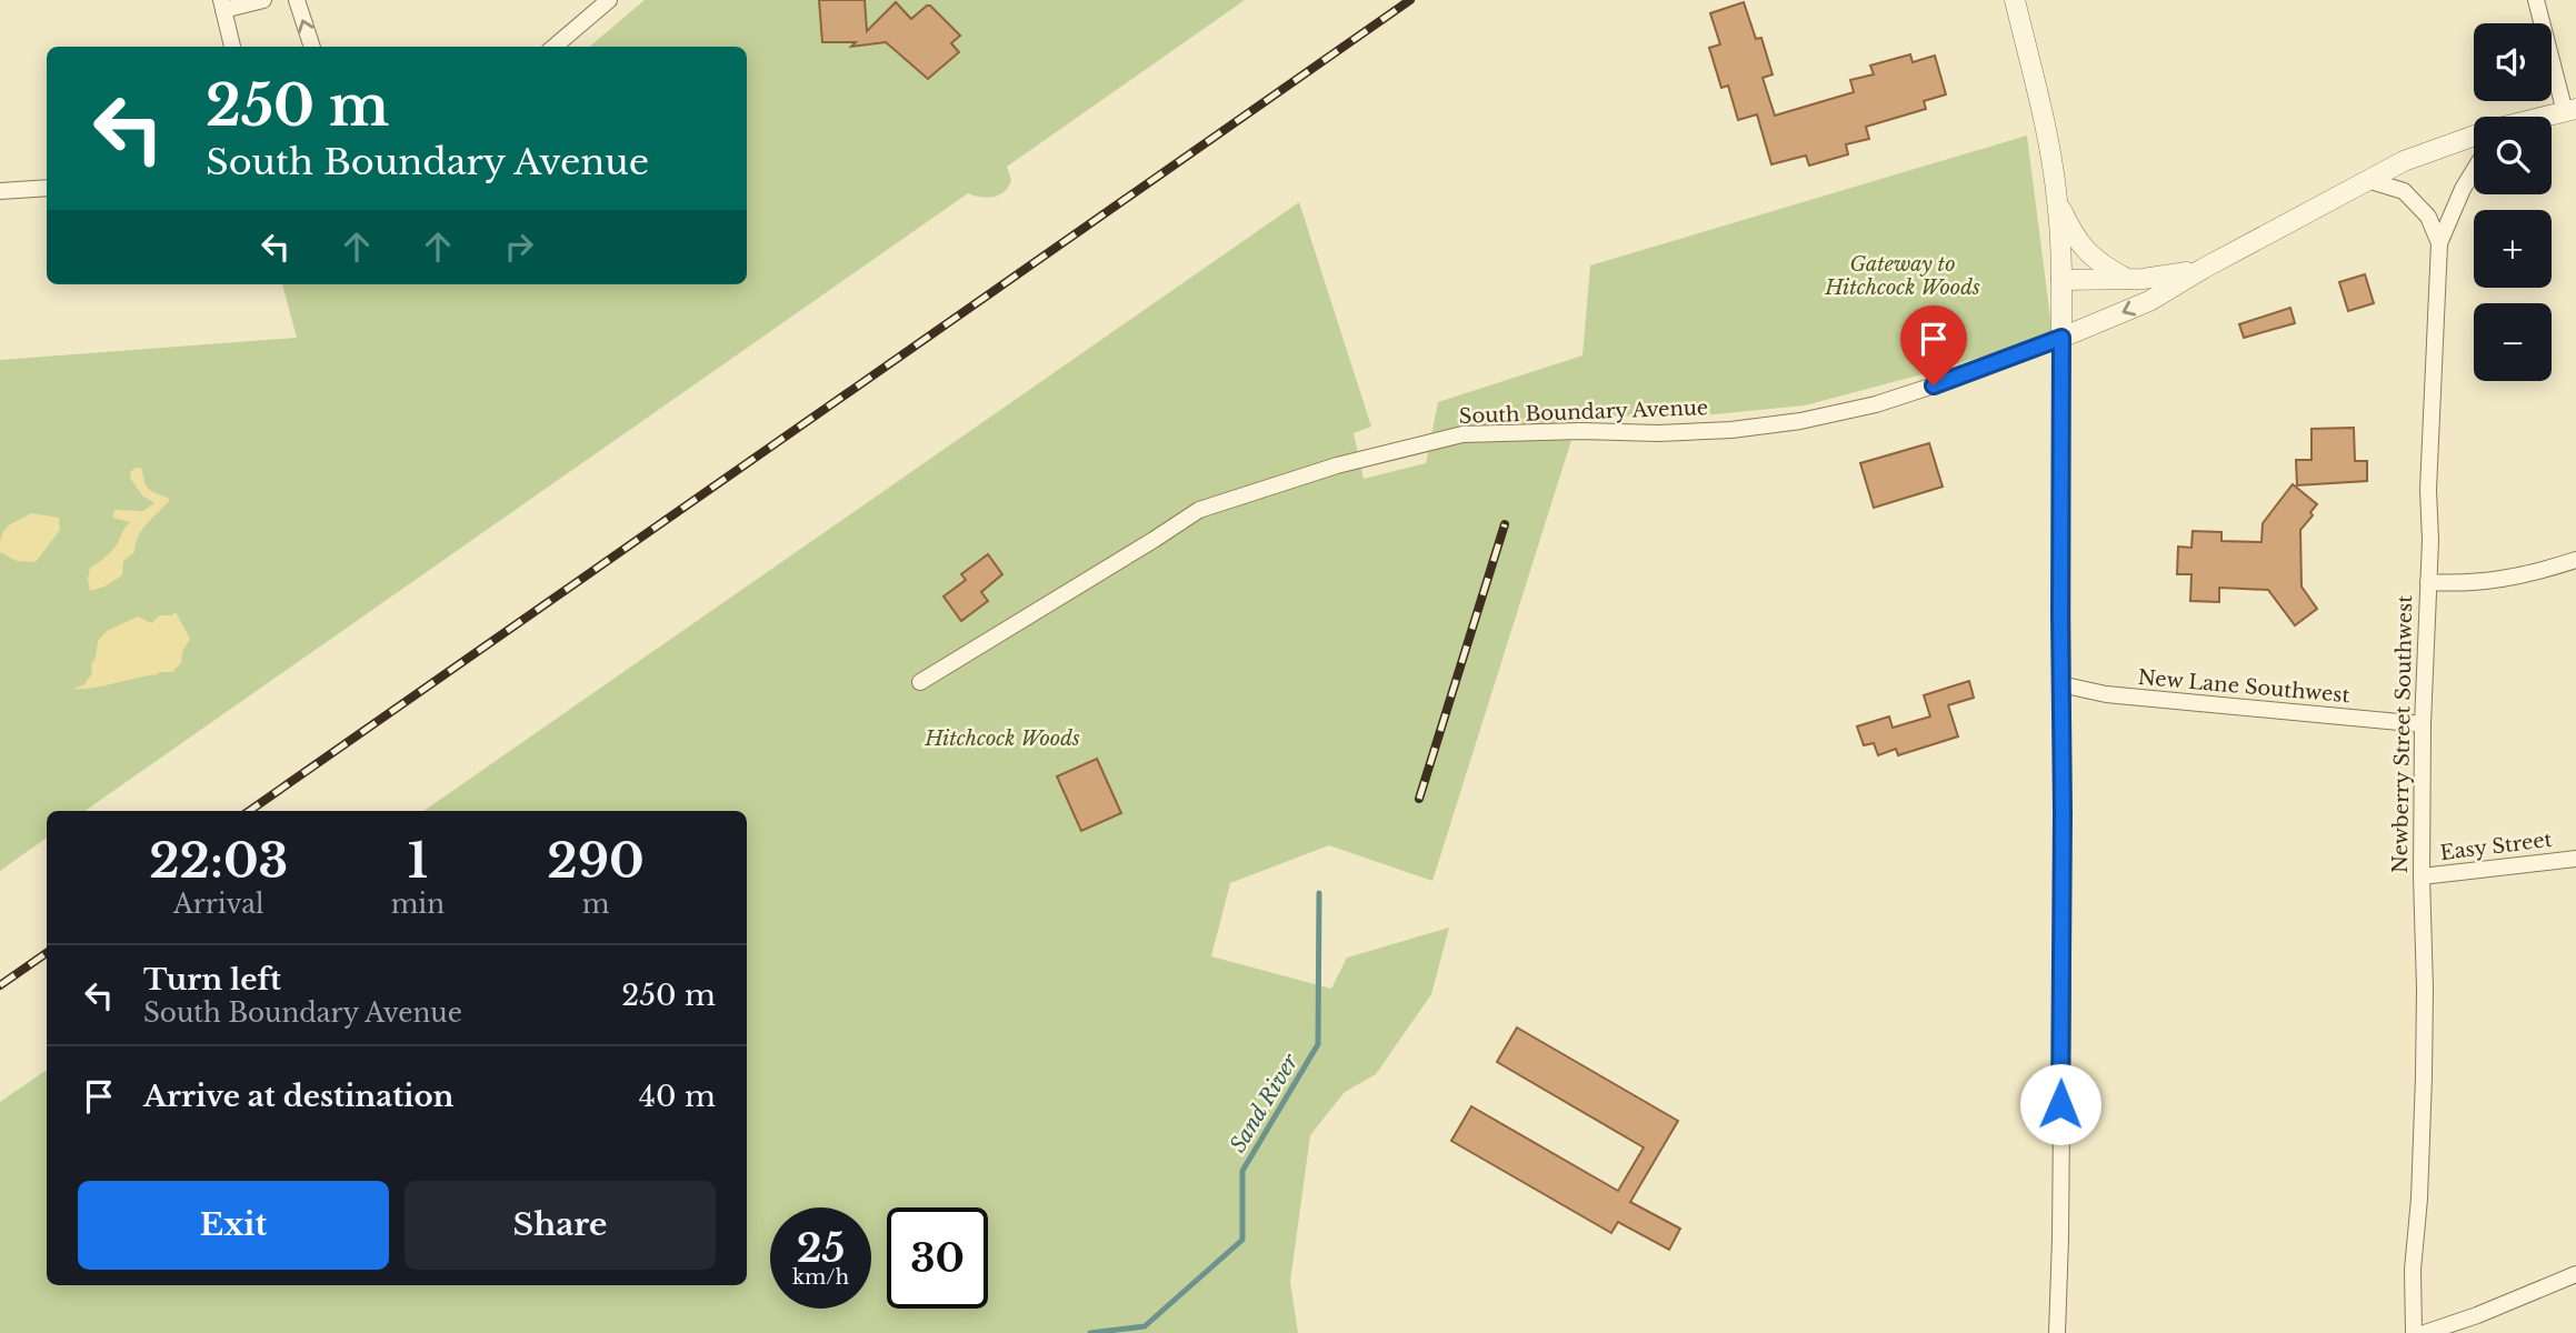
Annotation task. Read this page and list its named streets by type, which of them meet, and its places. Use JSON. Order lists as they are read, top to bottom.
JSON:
{
  "streets": {
    "street": [
      "South Boundary Avenue",
      "New Lane Southwest",
      "Newberry Street Southwest",
      "Easy Street"
    ]
  },
  "crossings": [
    ["New Lane Southwest", "Newberry Street Southwest"],
    ["Newberry Street Southwest", "Easy Street"]
  ],
  "water": ["Sand River"],
  "parks": ["Gateway to Hitchcock Woods", "Hitchcock Woods"],
  "page": {
    "map_buttons": ["+", "−"],
    "turn": ["250 m", "South Boundary Avenue"],
    "eta": [
      "22:03",
      "Arrival",
      "1",
      "min",
      "290",
      "m"
    ],
    "list": [
      {
        "name": "Turn left",
        "note": "South Boundary Avenue",
        "value": "250 m"
      },
      {
        "name": "Arrive at destination",
        "value": "40 m"
      }
    ],
    "buttons": ["Exit", "Share"],
    "speed": "25 km/h",
    "limit": "30"
  }
}
